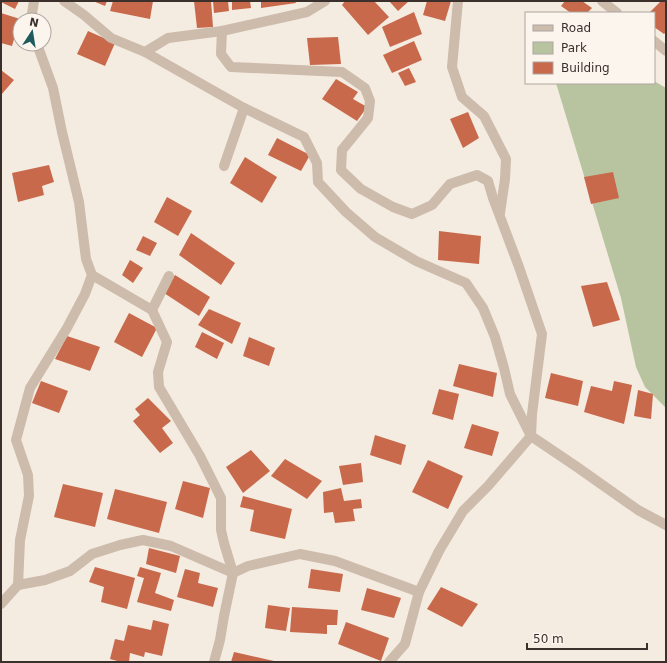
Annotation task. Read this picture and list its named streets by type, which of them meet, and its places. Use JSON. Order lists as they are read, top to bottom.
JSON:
{
  "legend": ["Road", "Park", "Building"],
  "scale_bar": "50 m",
  "north": "top"
}
